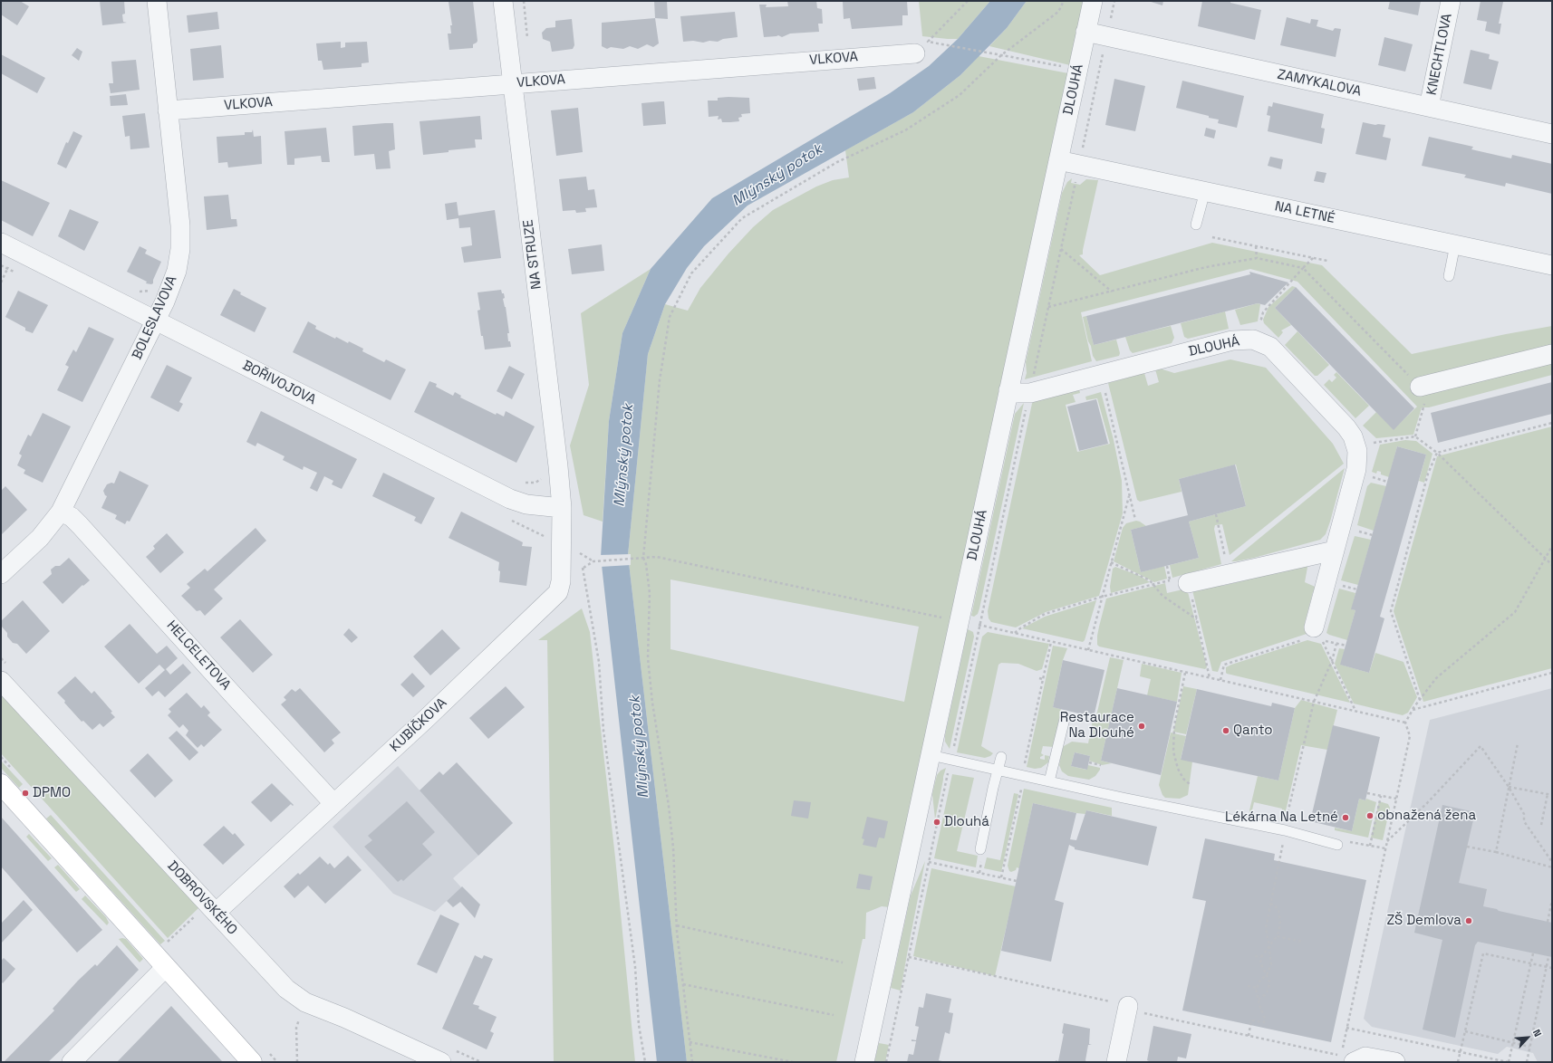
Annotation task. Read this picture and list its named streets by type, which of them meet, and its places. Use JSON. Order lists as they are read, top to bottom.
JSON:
{
  "streets": {
    "street": [
      "KNECHTLOVA",
      "VLKOVA",
      "ZAMYKALOVA",
      "DLOUHÁ",
      "NA LETNÉ",
      "NA STRUZE",
      "BOLESLAVOVA",
      "BOŘIVOJOVA",
      "HELCELETOVA",
      "KUBÍČKOVA",
      "DOBROVSKÉHO"
    ]
  },
  "crossings": [
    ["KNECHTLOVA", "ZAMYKALOVA"],
    ["VLKOVA", "NA STRUZE"],
    ["VLKOVA", "BOLESLAVOVA"],
    ["ZAMYKALOVA", "DLOUHÁ"],
    ["DLOUHÁ", "NA LETNÉ"],
    ["NA STRUZE", "BOŘIVOJOVA"],
    ["NA STRUZE", "KUBÍČKOVA"],
    ["BOLESLAVOVA", "BOŘIVOJOVA"],
    ["BOLESLAVOVA", "HELCELETOVA"],
    ["BOŘIVOJOVA", "KUBÍČKOVA"],
    ["HELCELETOVA", "KUBÍČKOVA"],
    ["KUBÍČKOVA", "DOBROVSKÉHO"]
  ],
  "water": ["Mlýnský potok"],
  "places": [
    "Restaurace Na Dlouhé",
    "Qanto",
    "DPMO",
    "obnažená žena",
    "Lékárna Na Letné",
    "Dlouhá",
    "ZŠ Demlova"
  ],
  "north": "top right"
}
